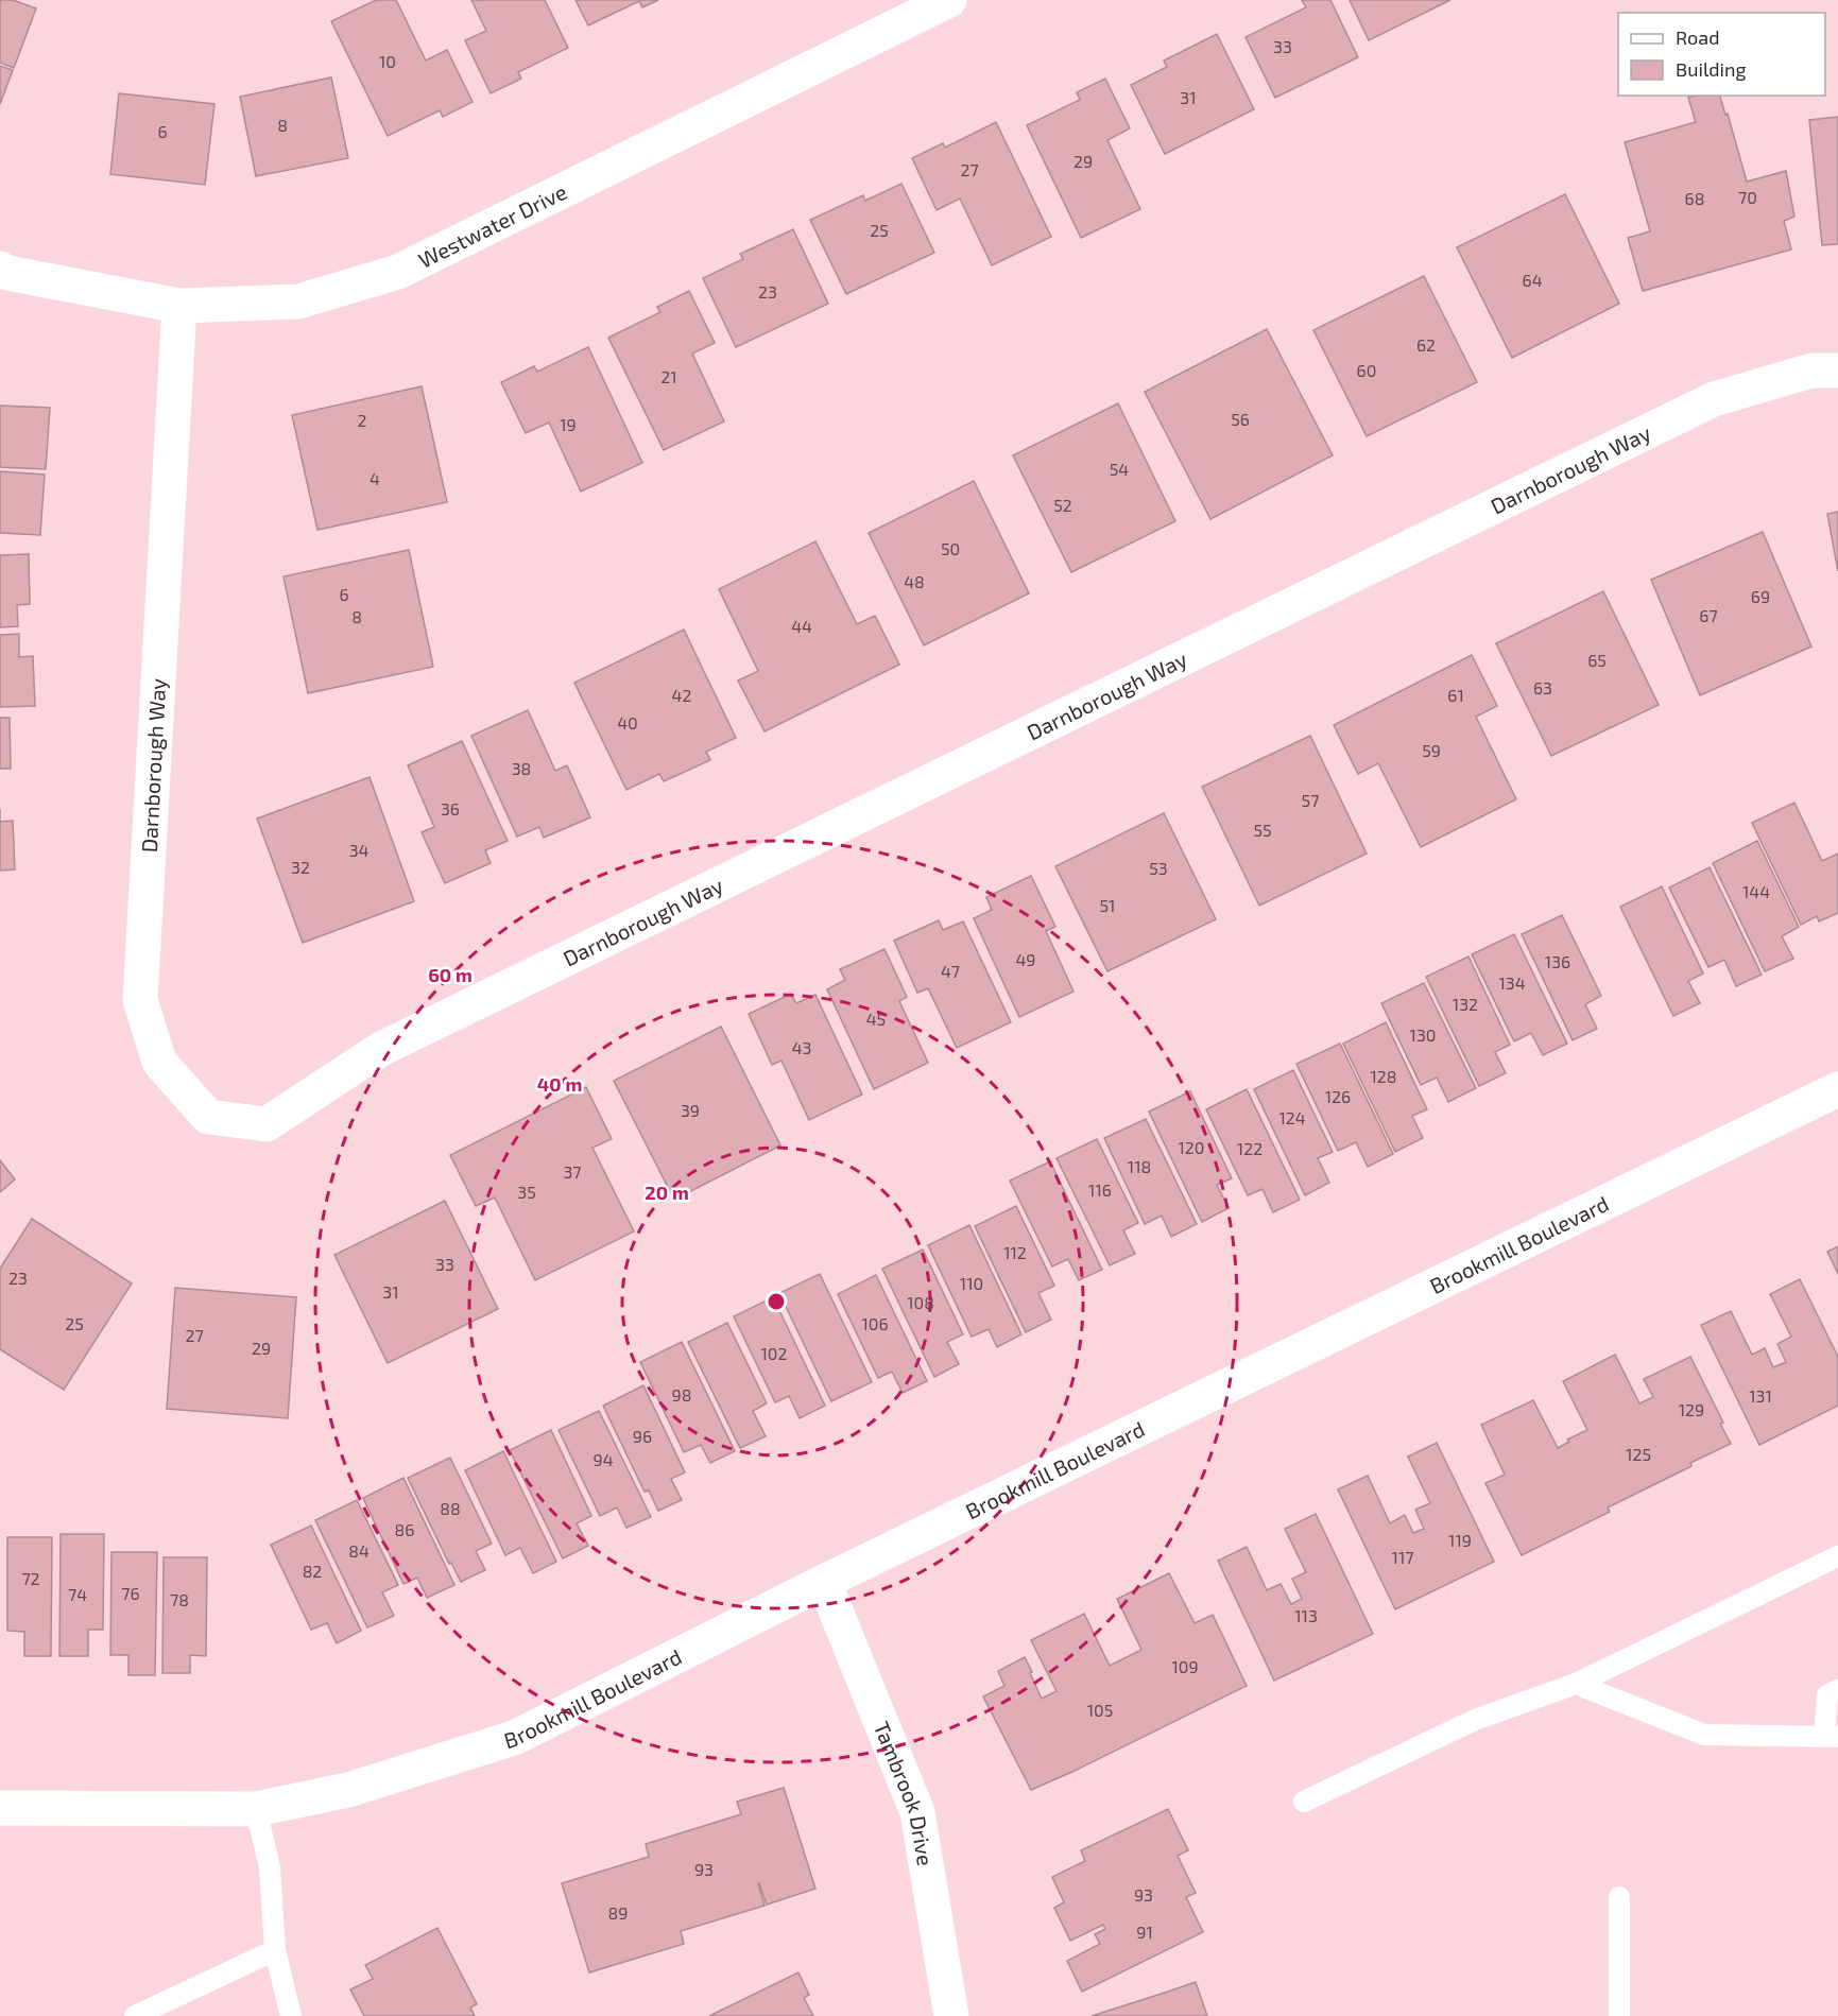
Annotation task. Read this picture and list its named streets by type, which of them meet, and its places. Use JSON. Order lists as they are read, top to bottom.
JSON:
{
  "streets": {
    "street": [
      "Westwater Drive",
      "Darnborough Way",
      "Brookmill Boulevard",
      "Tambrook Drive"
    ]
  },
  "crossings": [
    ["Westwater Drive", "Darnborough Way"],
    ["Brookmill Boulevard", "Tambrook Drive"]
  ],
  "house_numbers": [
    "33",
    "10",
    "31",
    "8",
    "6",
    "29",
    "27",
    "70",
    "68",
    "25",
    "64",
    "23",
    "62",
    "60",
    "21",
    "56",
    "2",
    "19",
    "54",
    "4",
    "52",
    "50",
    "48",
    "6",
    "69",
    "67",
    "8",
    "44",
    "65",
    "63",
    "42",
    "61",
    "40",
    "59",
    "38",
    "57",
    "36",
    "55",
    "34",
    "32",
    "53",
    "144",
    "51",
    "49",
    "136",
    "47",
    "134",
    "132",
    "45",
    "130",
    "43",
    "128",
    "126",
    "39",
    "124",
    "120",
    "122",
    "118",
    "37",
    "116",
    "35",
    "112",
    "33",
    "23",
    "110",
    "31",
    "108",
    "25",
    "106",
    "27",
    "29",
    "102",
    "98",
    "131",
    "129",
    "96",
    "125",
    "94",
    "88",
    "86",
    "119",
    "84",
    "117",
    "82",
    "72",
    "76",
    "74",
    "78",
    "113",
    "109",
    "105",
    "93",
    "93",
    "89",
    "91"
  ],
  "legend": ["Road", "Building"],
  "rings": ["60 m", "40 m", "20 m"]
}
